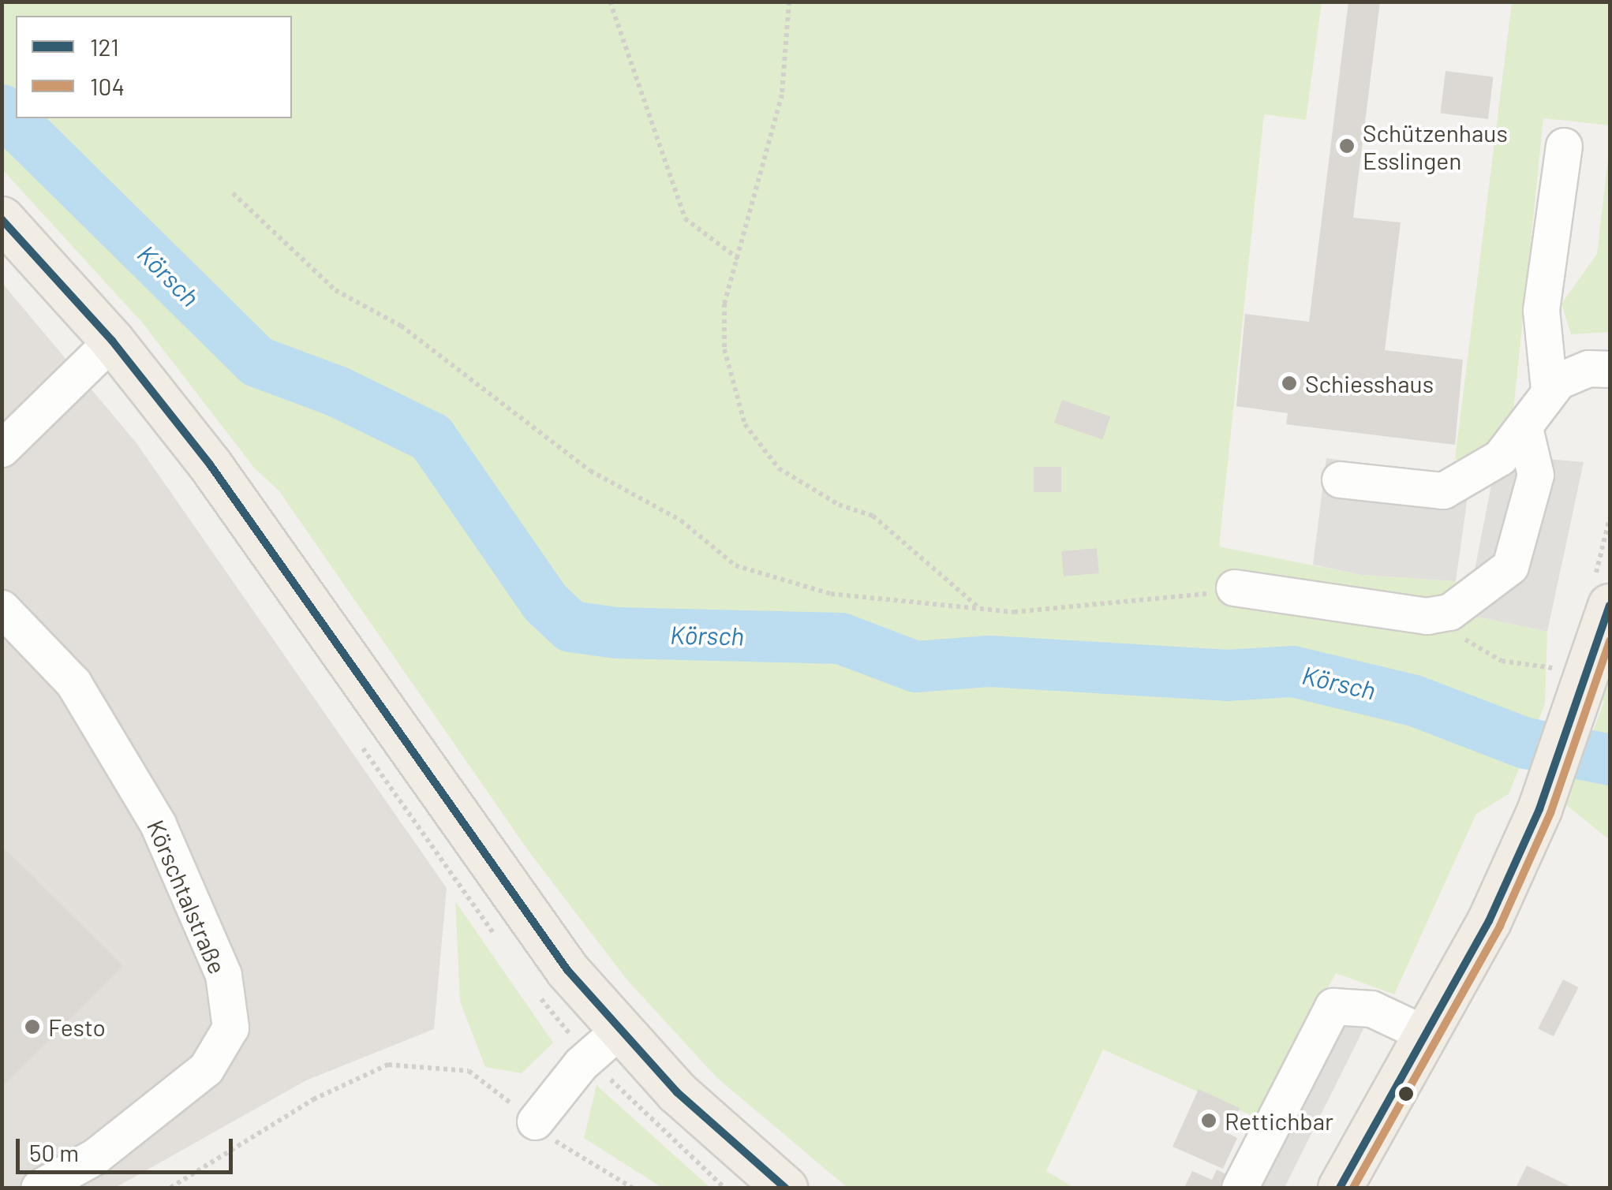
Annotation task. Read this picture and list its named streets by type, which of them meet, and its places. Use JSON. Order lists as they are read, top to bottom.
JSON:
{
  "streets": {
    "street": ["Körschtalstraße"]
  },
  "water": ["Körsch"],
  "places": [
    "Schützenhaus Esslingen",
    "Schiesshaus",
    "Festo",
    "Rettichbar"
  ],
  "lines": ["transit line 121", "transit line 104"],
  "legend": ["121", "104"],
  "scale_bar": "50 m"
}
